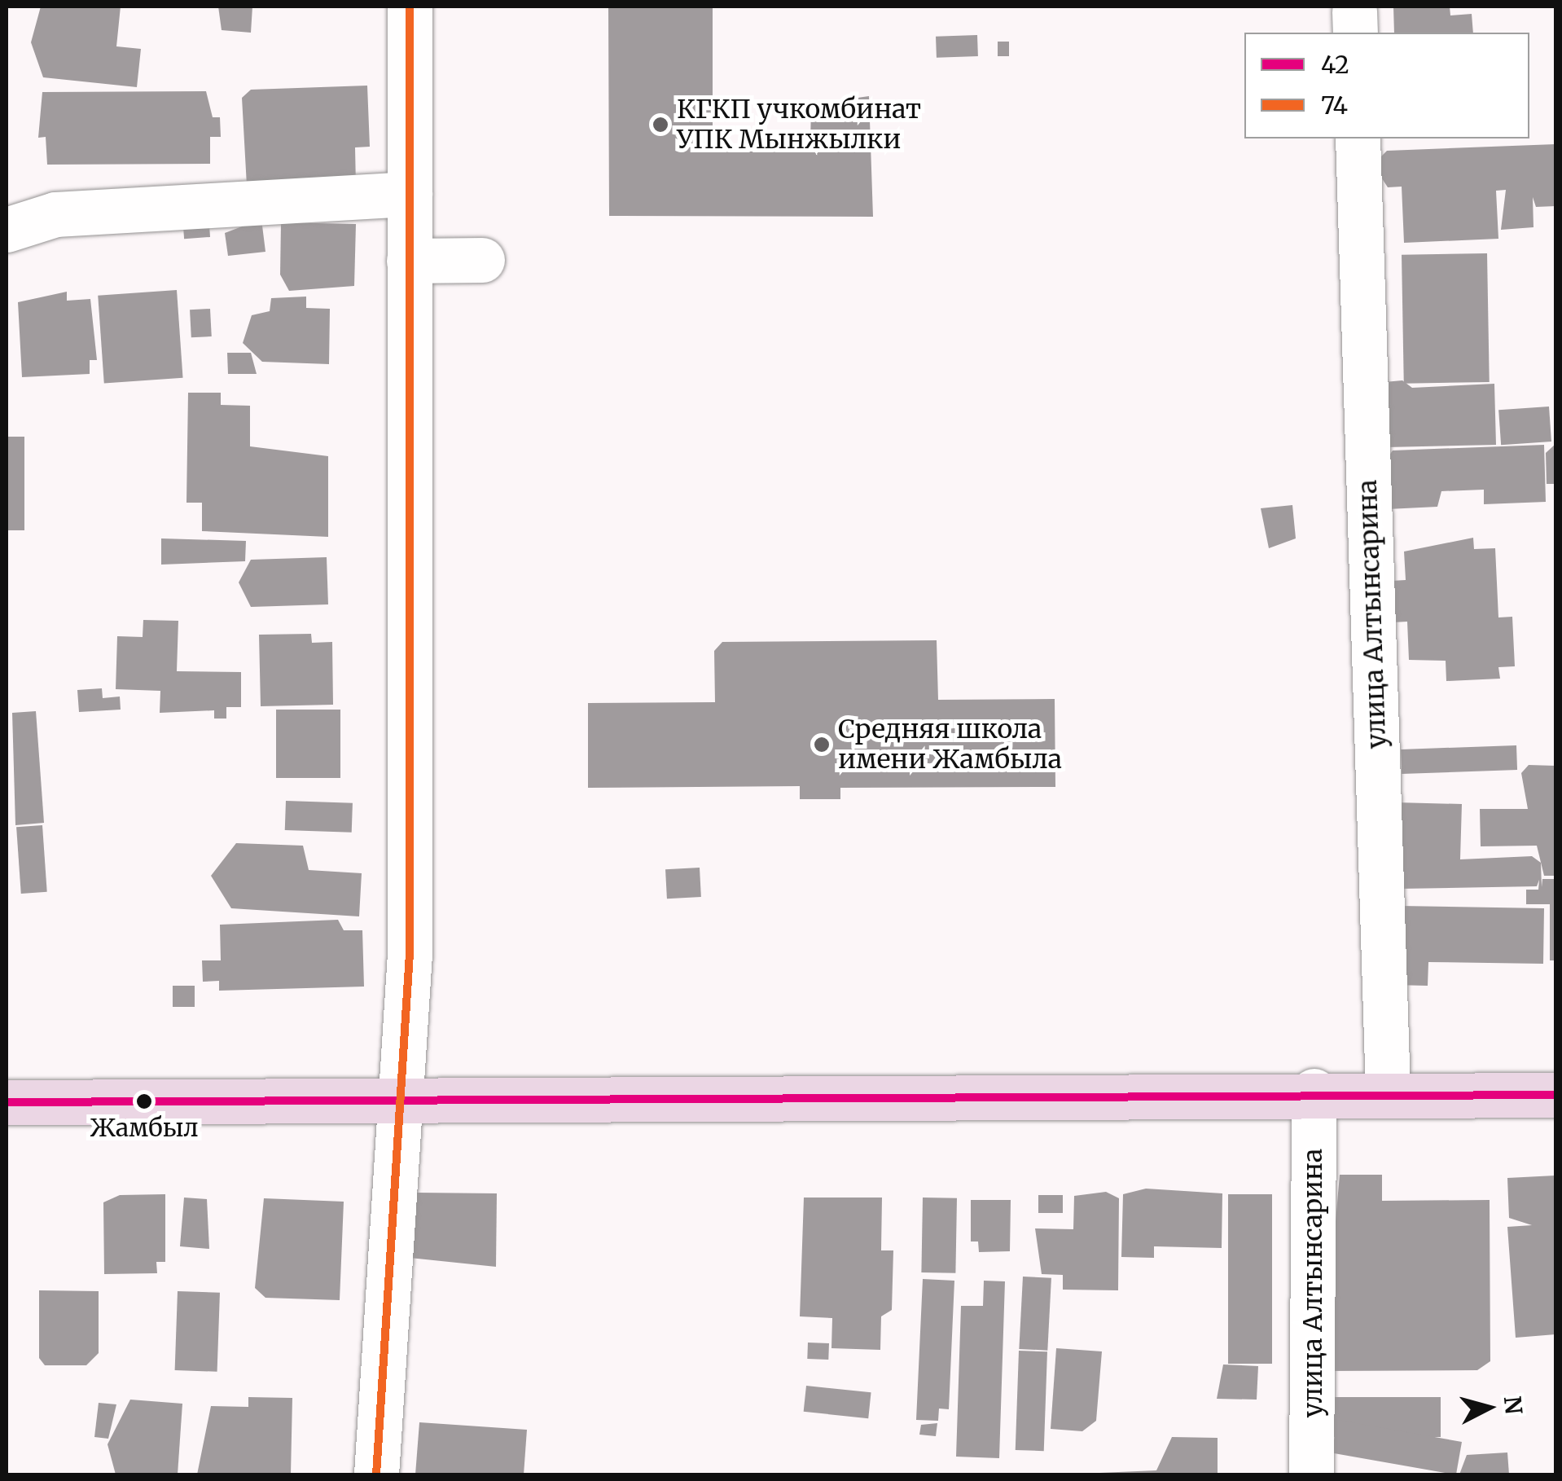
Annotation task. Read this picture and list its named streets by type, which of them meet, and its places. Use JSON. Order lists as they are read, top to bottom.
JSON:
{
  "streets": {
    "street": ["улица Алтынсарина"]
  },
  "places": ["КГКП учкомбинат УПК Мынжылки", "Средняя школа имени Жамбыла", "Жамбыл"],
  "lines": ["transit line 74", "transit line 42"],
  "legend": ["42", "74"],
  "north": "right"
}
